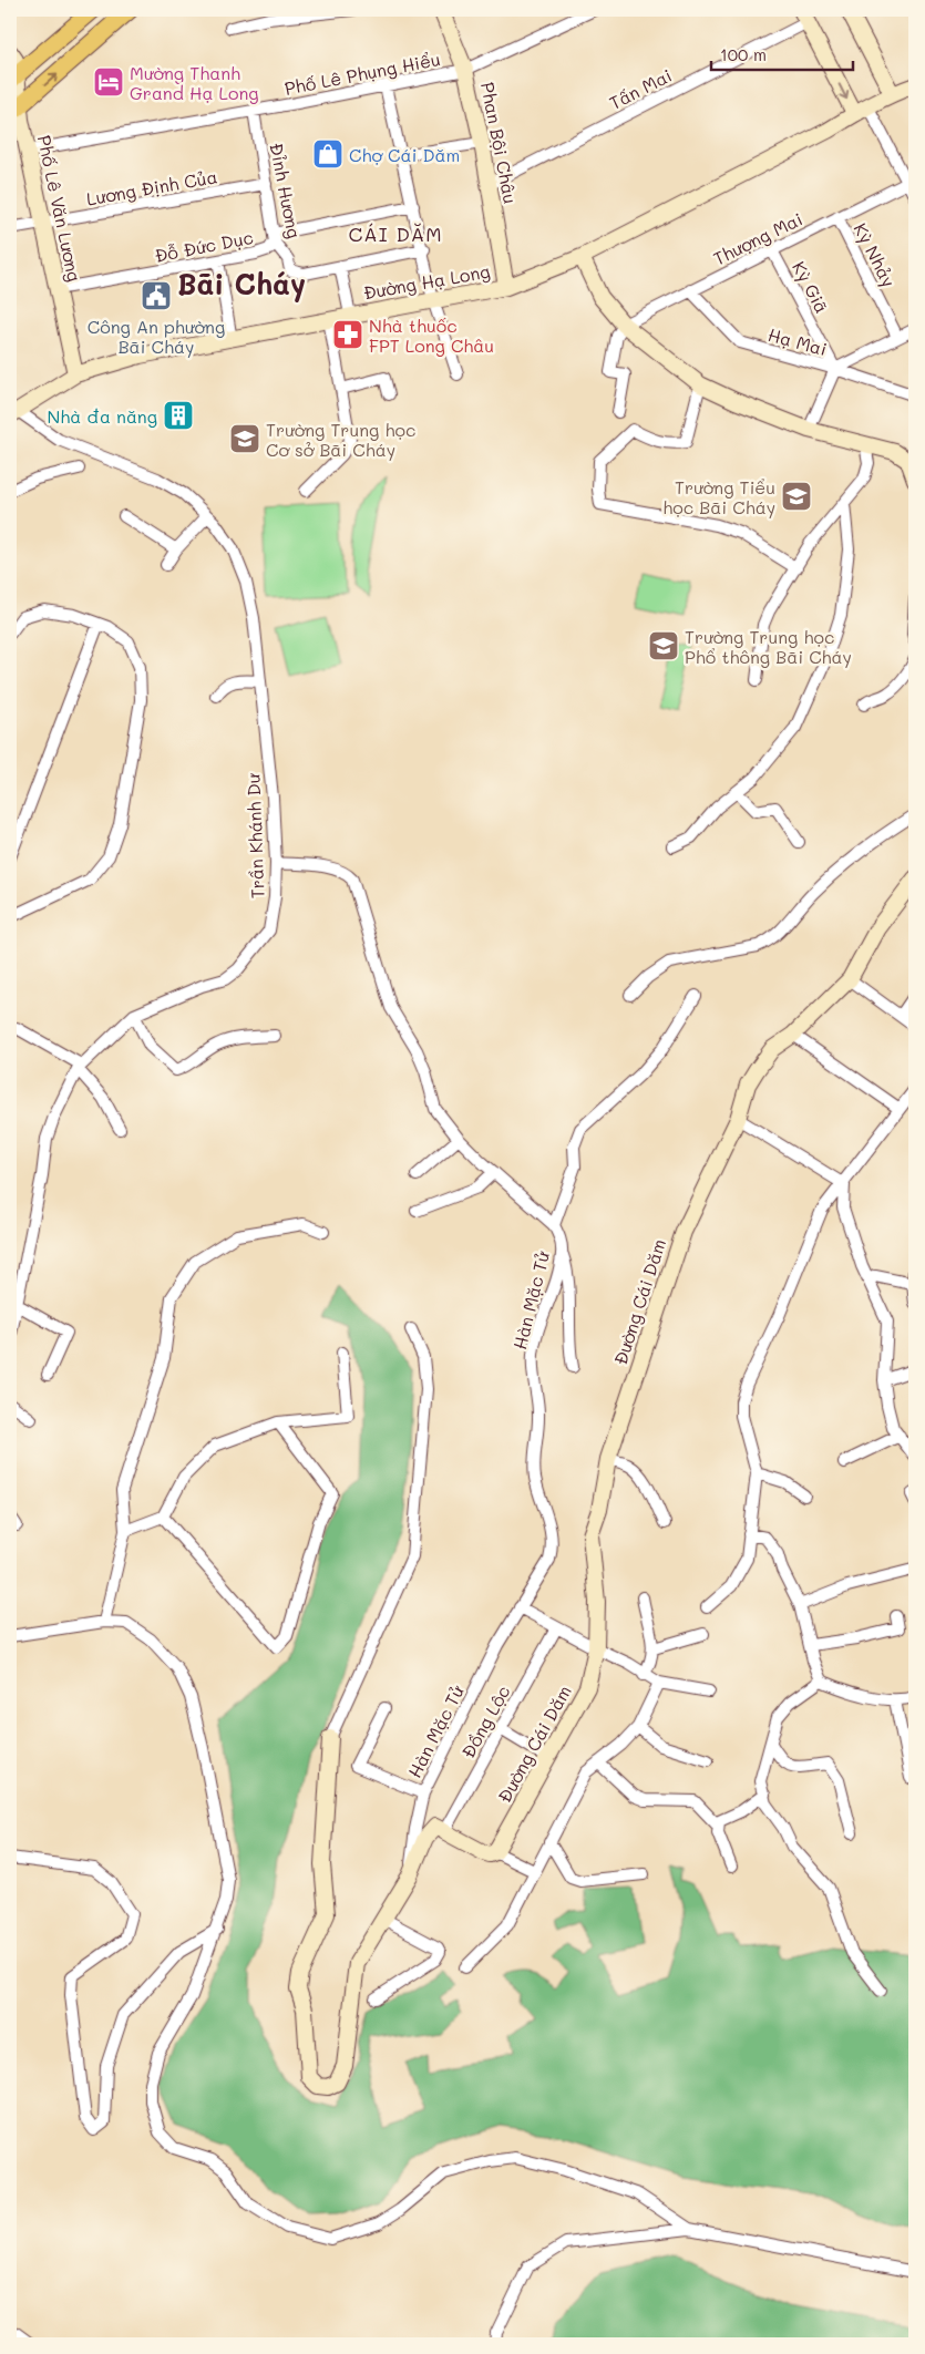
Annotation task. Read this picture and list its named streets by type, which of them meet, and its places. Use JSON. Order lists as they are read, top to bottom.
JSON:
{
  "streets": {
    "street": [
      "Phố Lê Phụng Hiểu",
      "Tấn Mai",
      "Phan Bội Châu",
      "Lương Định Của",
      "Đỉnh Hương",
      "Phố Lê Văn Lương",
      "Thượng Mai",
      "Đỗ Đức Dục",
      "Kỳ Nhảy",
      "Đường Hạ Long",
      "Kỳ Giã",
      "Hạ Mai",
      "Trần Khánh Dư",
      "Hàn Mặc Tử",
      "Đường Cái Dăm",
      "Đồng Lộc"
    ]
  },
  "crossings": [
    ["Phố Lê Phụng Hiểu", "Phan Bội Châu"],
    ["Phố Lê Phụng Hiểu", "Đỉnh Hương"],
    ["Phố Lê Phụng Hiểu", "Phố Lê Văn Lương"],
    ["Tấn Mai", "Phan Bội Châu"],
    ["Phan Bội Châu", "Đường Hạ Long"],
    ["Lương Định Của", "Đỉnh Hương"],
    ["Lương Định Của", "Phố Lê Văn Lương"],
    ["Đỉnh Hương", "Đỗ Đức Dục"],
    ["Phố Lê Văn Lương", "Đỗ Đức Dục"],
    ["Phố Lê Văn Lương", "Đường Hạ Long"],
    ["Thượng Mai", "Kỳ Nhảy"],
    ["Thượng Mai", "Kỳ Giã"],
    ["Thượng Mai", "Hạ Mai"],
    ["Đường Hạ Long", "Trần Khánh Dư"],
    ["Kỳ Giã", "Hạ Mai"]
  ],
  "districts": ["CÁI DĂM", "Bãi Cháy"],
  "places": {
    "hotel": ["Mường Thanh Grand Hạ Long"],
    "shop": ["Chợ Cái Dăm"],
    "public building": ["Công An phường Bãi Cháy"],
    "pharmacy": ["Nhà thuốc FPT Long Châu"],
    "building": ["Nhà đa năng"],
    "school or university": ["Trường Trung học Cơ sở Bãi Cháy", "Trường Tiểu học Bãi Cháy", "Trường Trung học Phổ thông Bãi Cháy"]
  },
  "scale_bar": "100 m"
}
